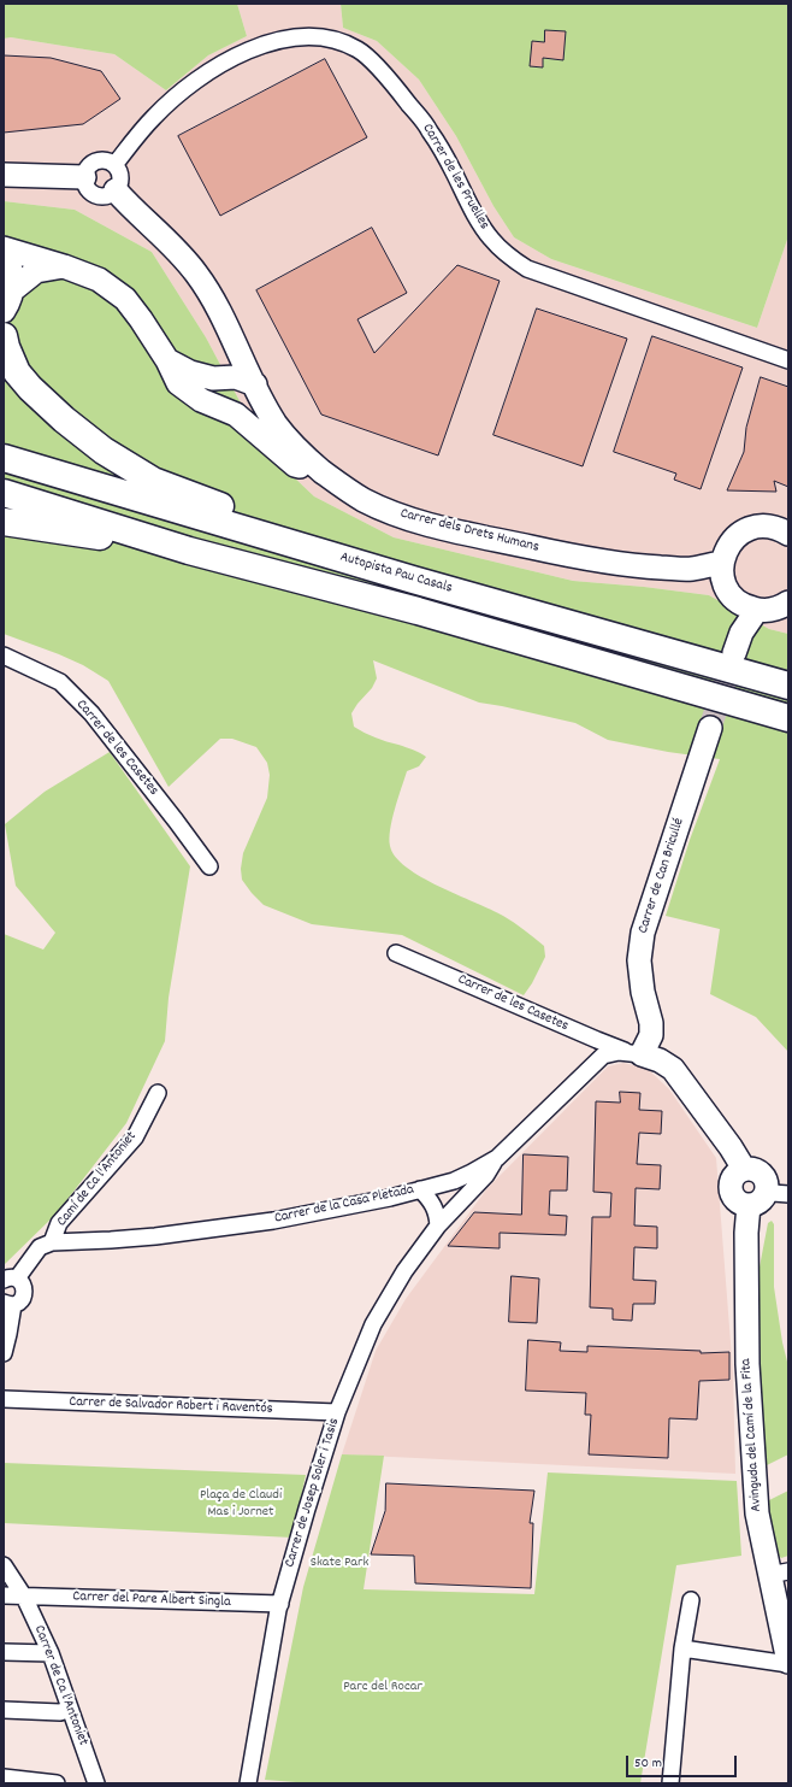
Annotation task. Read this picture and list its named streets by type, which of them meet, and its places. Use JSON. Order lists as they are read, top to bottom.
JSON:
{
  "streets": {
    "highway": ["Autopista Pau Casals"],
    "street": [
      "Carrer de les Pruelles",
      "Carrer dels Drets Humans",
      "Carrer de les Casetes",
      "Carrer de Can Bricullé",
      "Camí de Ca l'Antoniet",
      "Carrer de la Casa Pletada",
      "Carrer de Salvador Robert i Raventós",
      "Avinguda del Camí de la Fita",
      "Carrer de Josep Soler i Tasis",
      "Carrer del Pare Albert Singla",
      "Carrer de Ca l'Antoniet"
    ]
  },
  "crossings": [
    ["Carrer de les Pruelles", "Carrer dels Drets Humans"],
    ["Carrer de les Casetes", "Carrer de Can Bricullé"],
    ["Carrer de les Casetes", "Carrer de la Casa Pletada"],
    ["Carrer de Can Bricullé", "Carrer de la Casa Pletada"],
    ["Camí de Ca l'Antoniet", "Carrer de la Casa Pletada"],
    ["Carrer de la Casa Pletada", "Carrer de Josep Soler i Tasis"],
    ["Carrer de Salvador Robert i Raventós", "Carrer de Josep Soler i Tasis"],
    ["Carrer de Josep Soler i Tasis", "Carrer del Pare Albert Singla"],
    ["Carrer del Pare Albert Singla", "Carrer de Ca l'Antoniet"]
  ],
  "parks": ["Plaça de Claudi Mas i Jornet", "Skate Park", "Parc del Rocar"],
  "scale_bar": "50 m"
}
